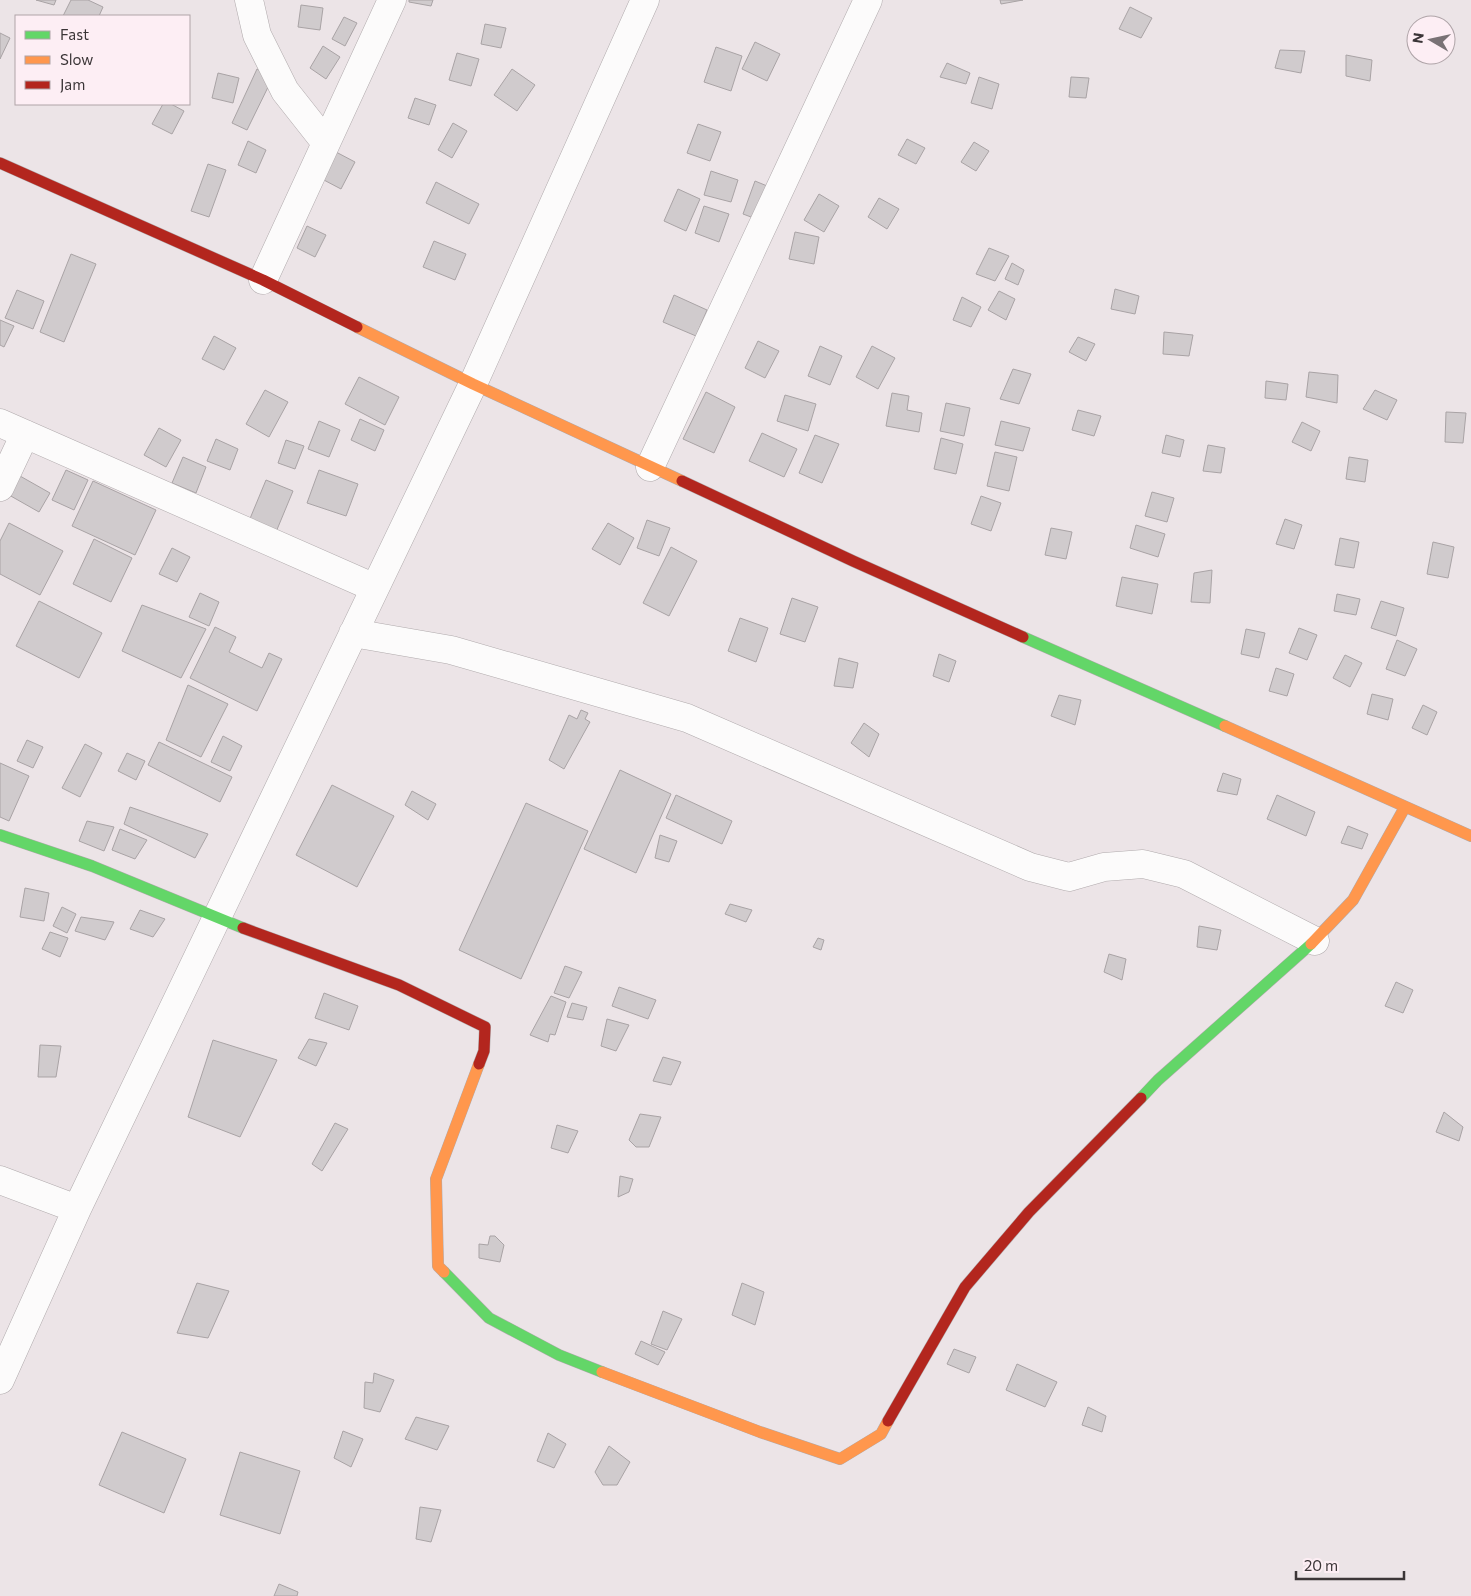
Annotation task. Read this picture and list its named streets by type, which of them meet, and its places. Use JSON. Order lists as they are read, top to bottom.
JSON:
{
  "legend": ["Fast", "Slow", "Jam"],
  "scale_bar": "20 m",
  "north": "left"
}
